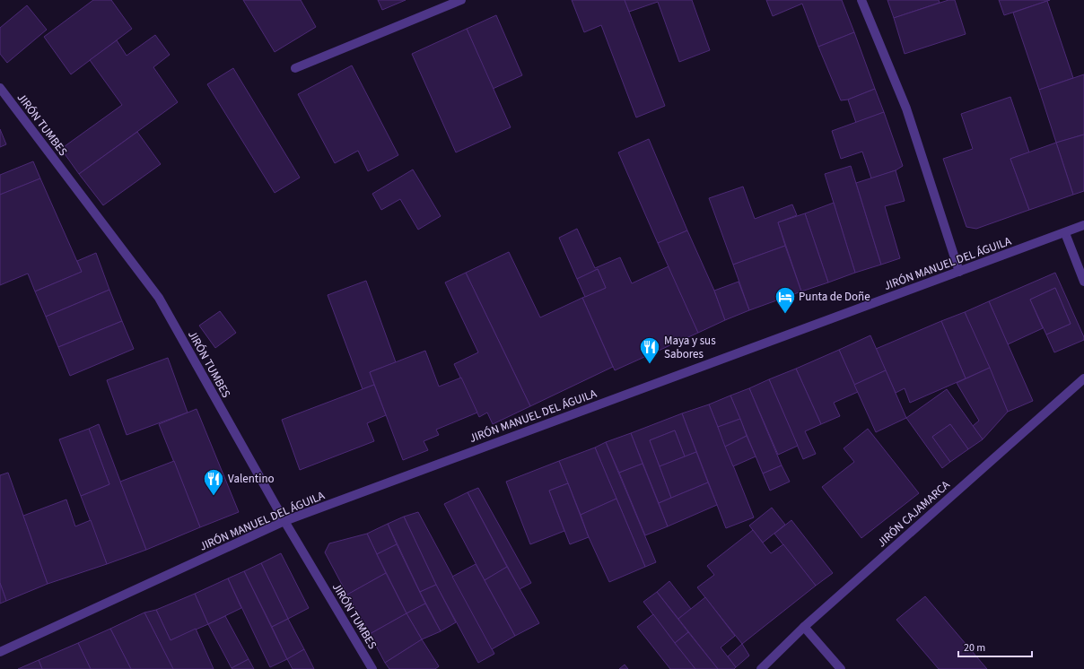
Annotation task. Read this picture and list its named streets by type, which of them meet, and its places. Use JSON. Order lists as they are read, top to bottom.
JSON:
{
  "streets": {
    "street": ["JIRÓN TUMBES", "JIRÓN MANUEL DEL ÁGUILA", "JIRÓN CAJAMARCA"]
  },
  "crossings": [
    ["JIRÓN TUMBES", "JIRÓN MANUEL DEL ÁGUILA"]
  ],
  "places": {
    "hotel": ["Punta de Doñe"],
    "restaurant": ["Maya y sus Sabores", "Valentino"]
  },
  "scale_bar": "20 m"
}
